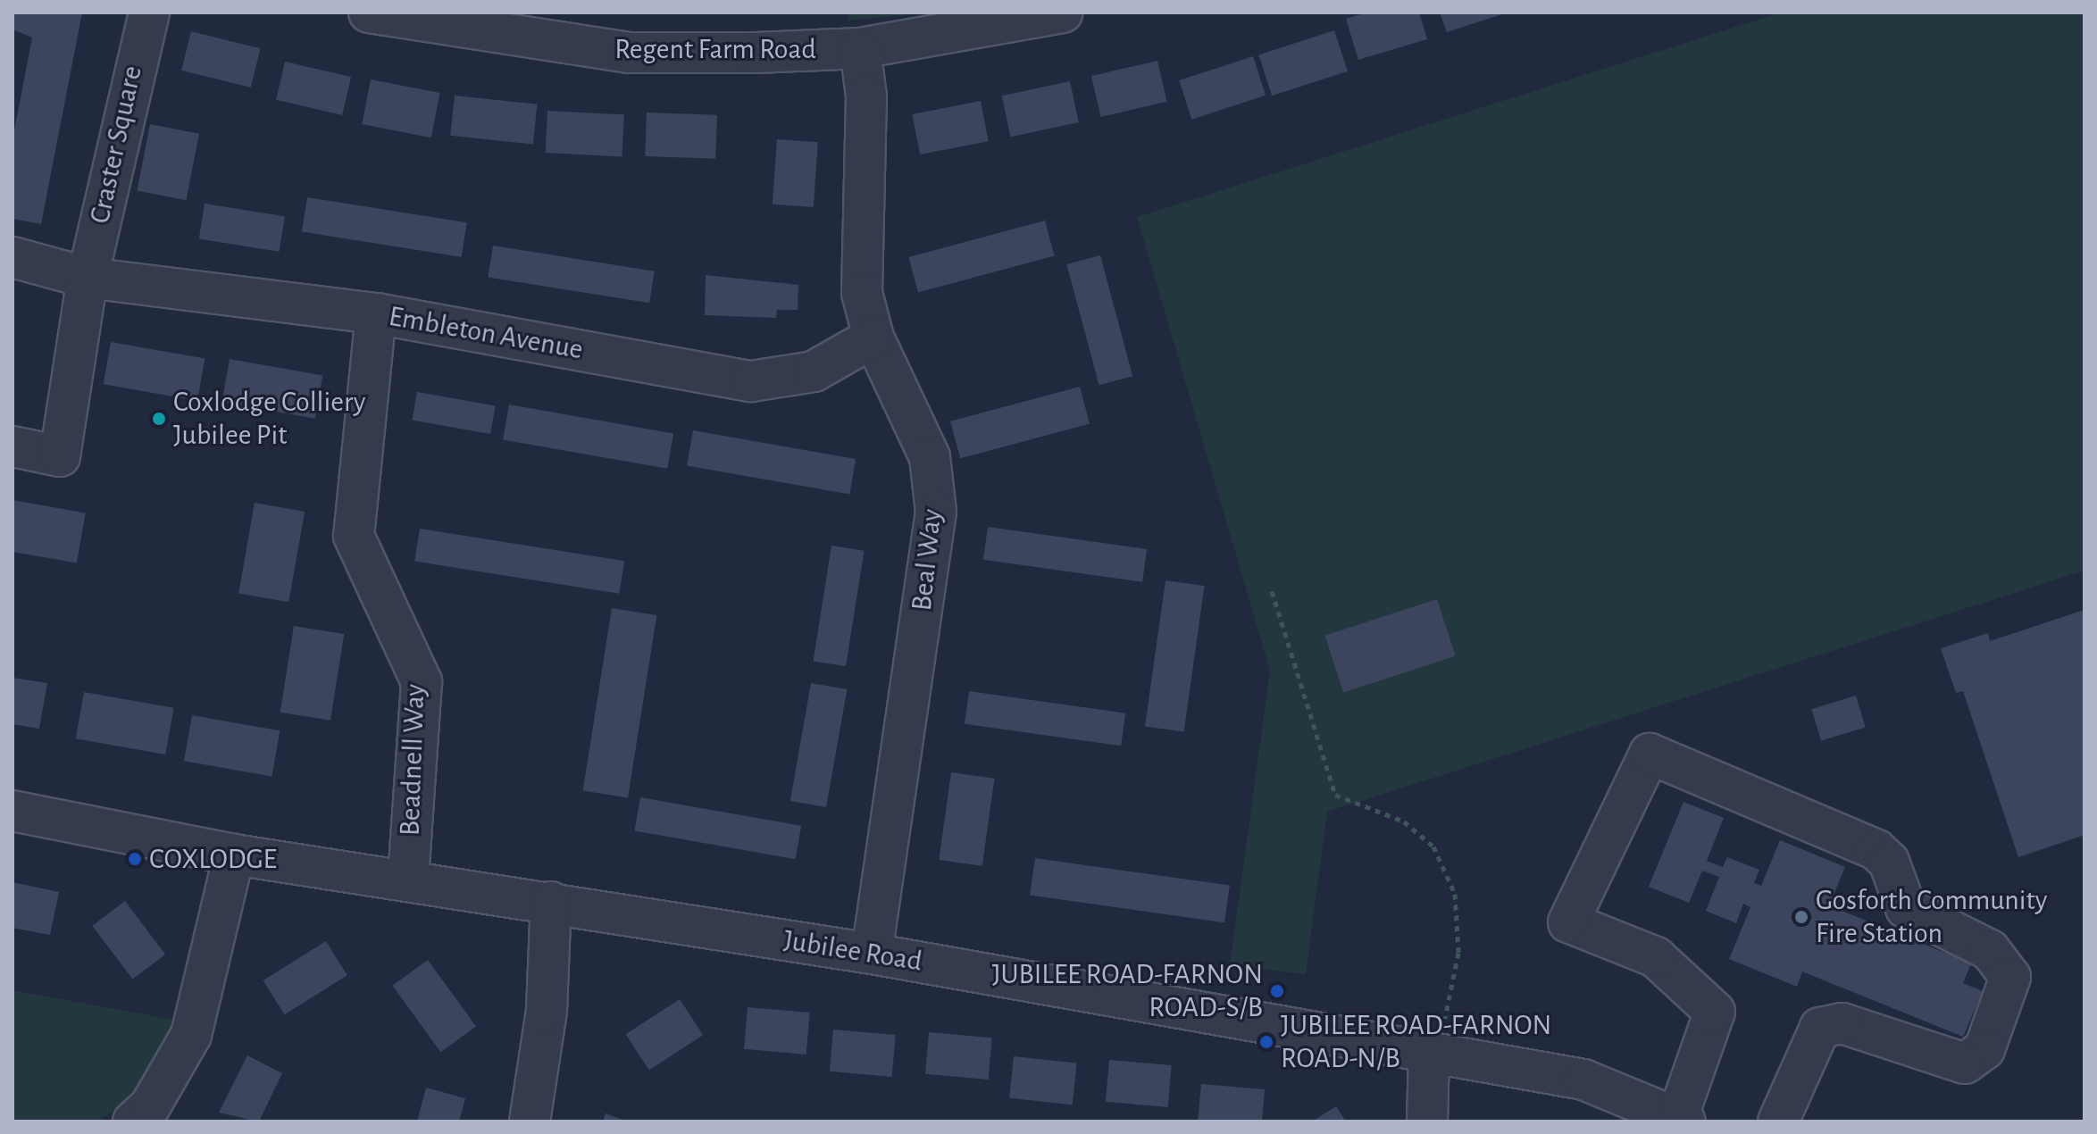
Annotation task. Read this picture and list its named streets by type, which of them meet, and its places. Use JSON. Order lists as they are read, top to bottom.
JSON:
{
  "streets": {
    "street": [
      "Regent Farm Road",
      "Craster Square",
      "Embleton Avenue",
      "Beal Way",
      "Beadnell Way",
      "Jubilee Road"
    ]
  },
  "crossings": [
    ["Regent Farm Road", "Beal Way"],
    ["Craster Square", "Embleton Avenue"],
    ["Embleton Avenue", "Beal Way"],
    ["Embleton Avenue", "Beadnell Way"],
    ["Beal Way", "Jubilee Road"],
    ["Beadnell Way", "Jubilee Road"]
  ],
  "places": [
    "Coxlodge Colliery Jubilee Pit",
    "COXLODGE",
    "Gosforth Community Fire Station",
    "JUBILEE ROAD-FARNON ROAD-S/B",
    "JUBILEE ROAD-FARNON ROAD-N/B"
  ]
}
